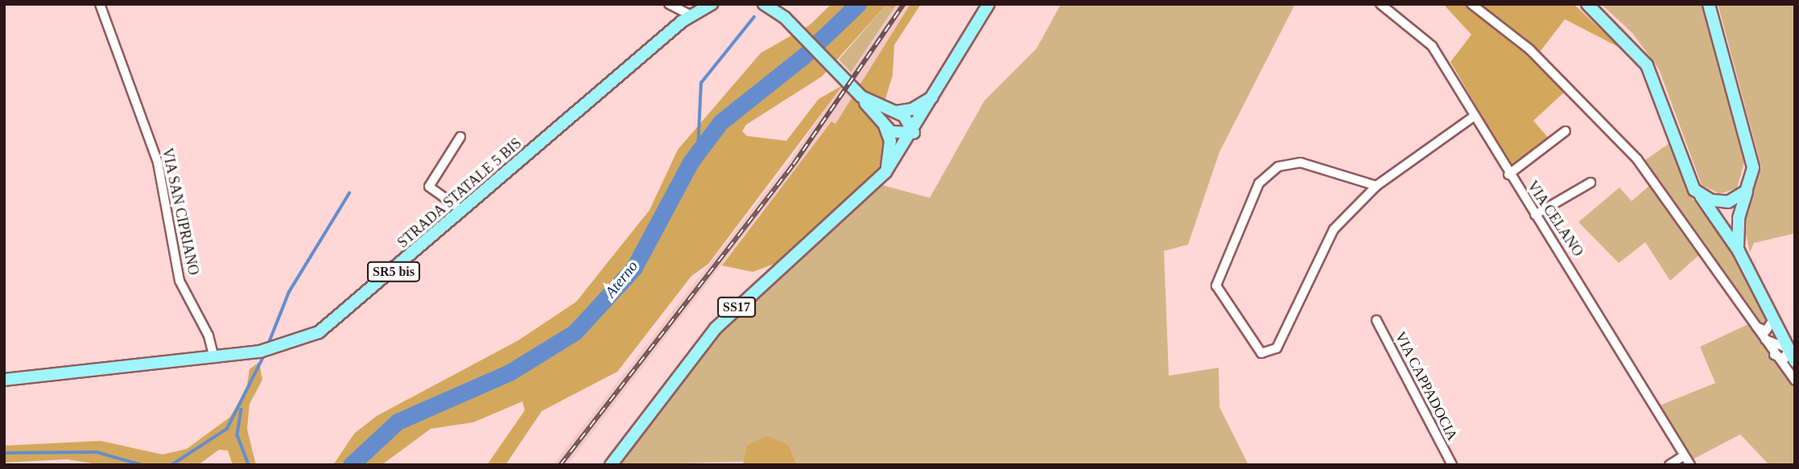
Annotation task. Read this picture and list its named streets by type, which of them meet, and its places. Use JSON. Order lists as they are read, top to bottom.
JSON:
{
  "streets": {
    "main road": ["STRADA STATALE 5 BIS", "SR5 bis", "SS17"],
    "street": ["VIA SAN CIPRIANO", "VIA CELANO", "VIA CAPPADOCIA"]
  },
  "crossings": [
    ["STRADA STATALE 5 BIS", "VIA SAN CIPRIANO"]
  ],
  "water": ["Aterno"]
}
